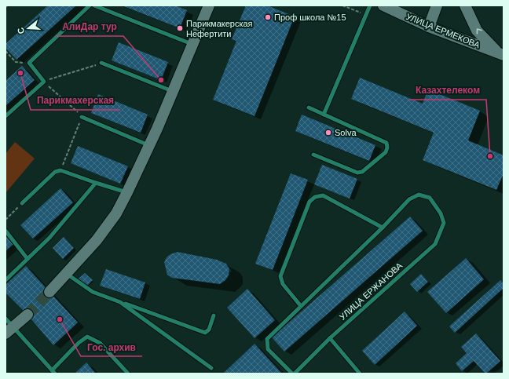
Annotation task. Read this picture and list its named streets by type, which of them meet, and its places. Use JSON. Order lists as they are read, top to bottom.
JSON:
{
  "streets": {
    "main road": ["УЛИЦА ЕРМЕКОВА"],
    "lane": ["УЛИЦА ЕРЖАНОВА"]
  },
  "places": [
    "Проф школа №15",
    "Парикмакерская Нефертити",
    "Парикмахерская",
    "АлиДар тур",
    "Solva",
    "Казахтелеком",
    "Гос. архив"
  ],
  "north": "left"
}
